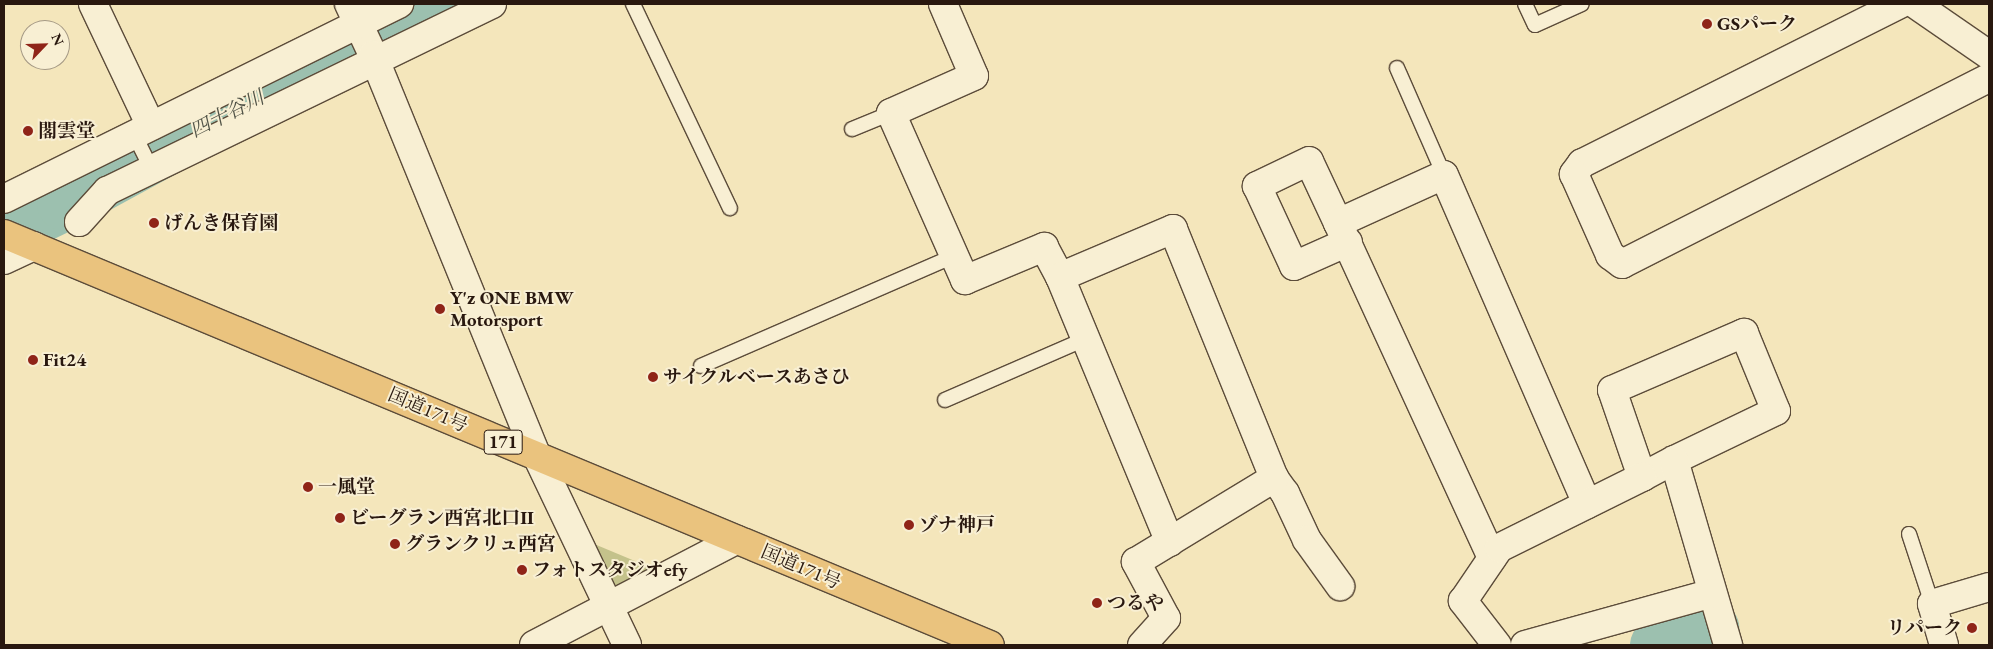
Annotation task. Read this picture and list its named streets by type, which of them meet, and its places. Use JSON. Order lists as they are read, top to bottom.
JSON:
{
  "streets": {
    "highway": ["国道171号", "171"]
  },
  "water": ["四十谷川"],
  "places": [
    "GSパーク",
    "閣雲堂",
    "げんき保育園",
    "Y'z ONE BMW Motorsport",
    "Fit24",
    "サイクルベースあさひ",
    "一風堂",
    "ビーグラン西宮北口Ⅱ",
    "ゾナ神戸",
    "グランクリュ西宮",
    "フォトスタジオefy",
    "つるや",
    "リパーク"
  ],
  "north": "top right"
}
